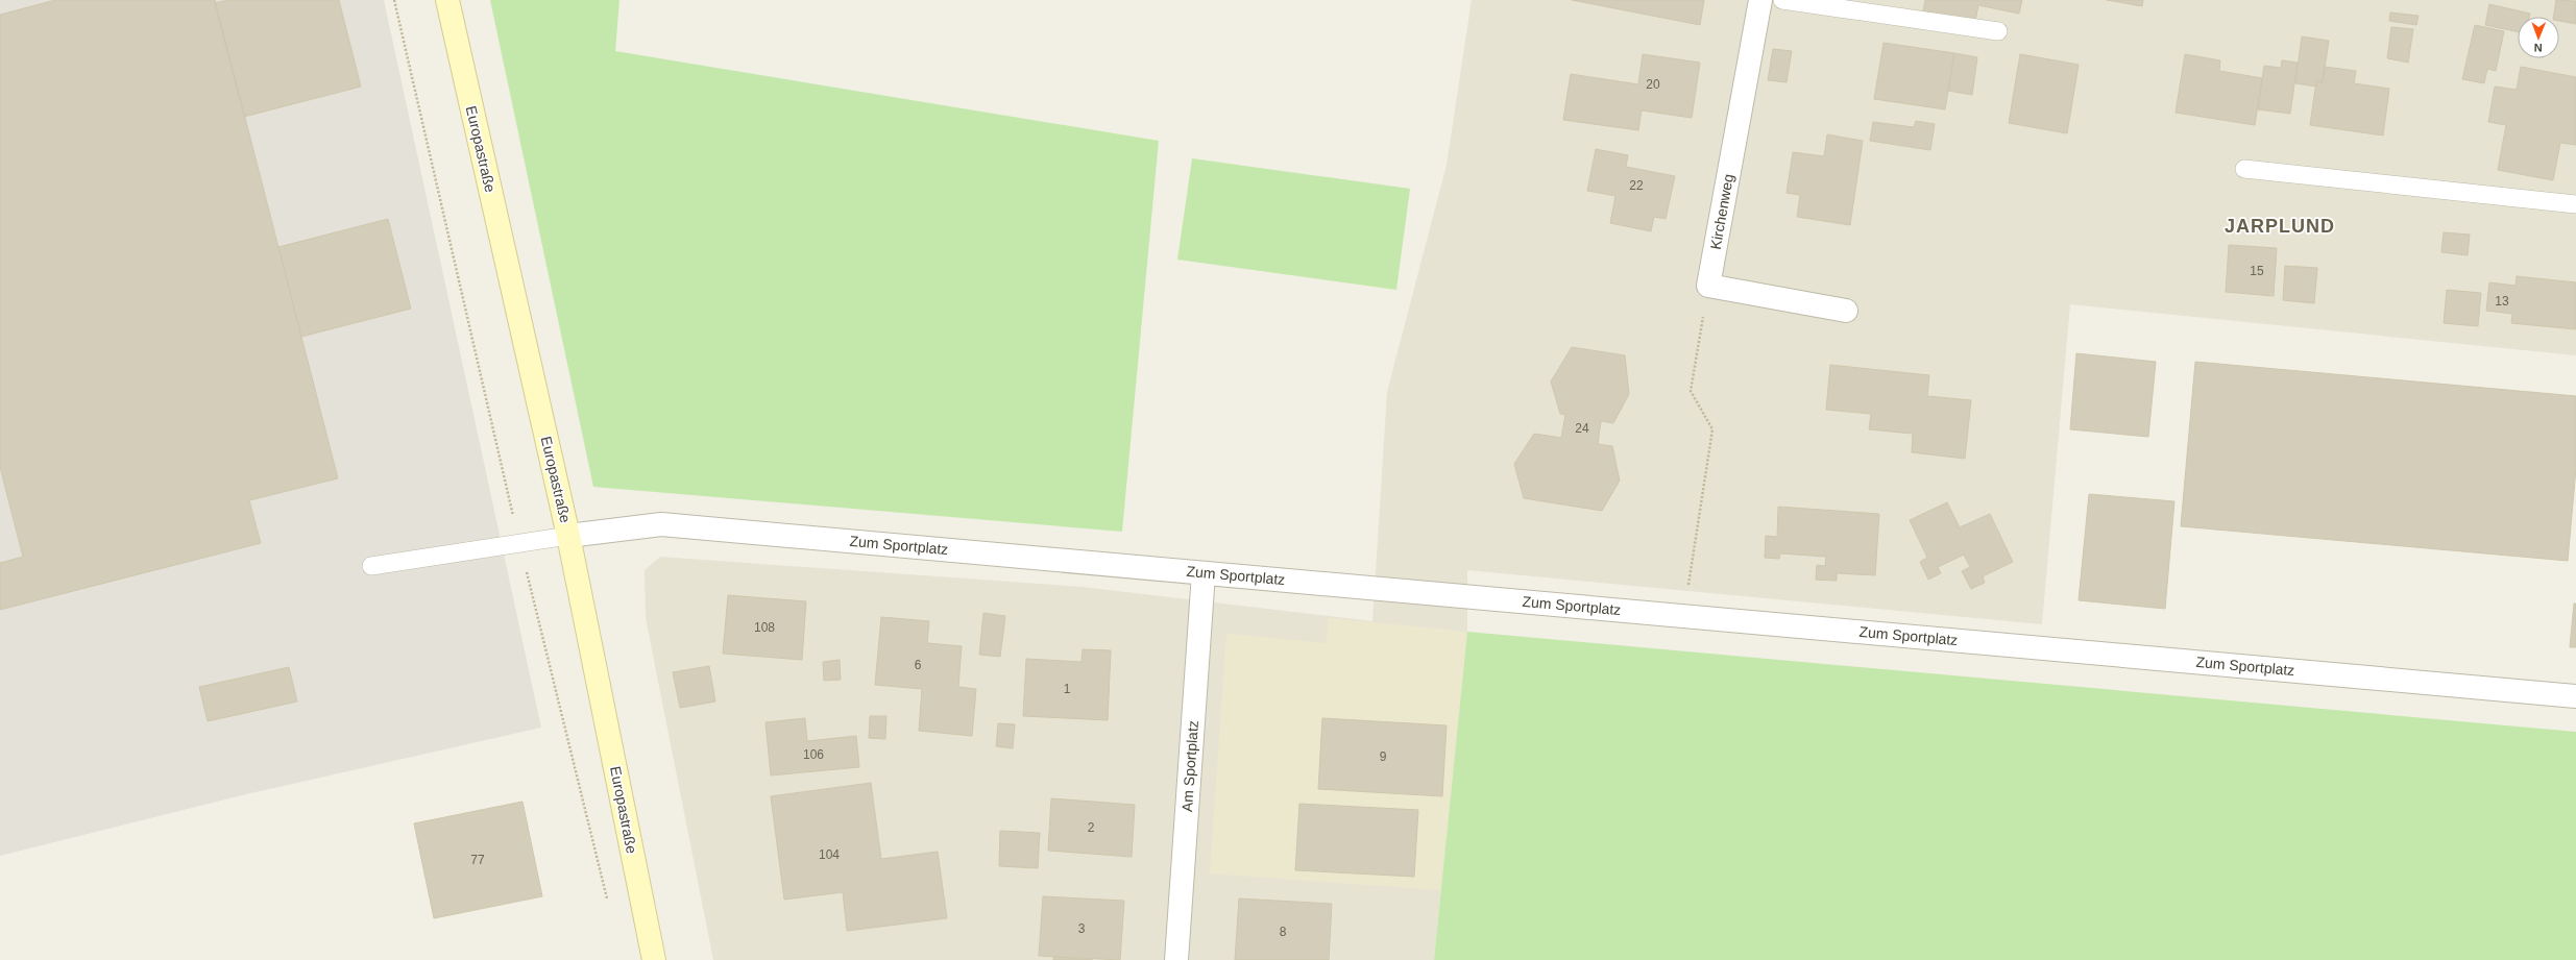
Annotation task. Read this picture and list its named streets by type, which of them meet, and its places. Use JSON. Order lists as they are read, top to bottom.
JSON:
{
  "streets": {
    "main road": ["Europastraße"],
    "street": ["Kirchenweg", "Zum Sportplatz", "Am Sportplatz"]
  },
  "crossings": [
    ["Europastraße", "Zum Sportplatz"],
    ["Zum Sportplatz", "Am Sportplatz"]
  ],
  "districts": ["JARPLUND"],
  "house_numbers": [
    "20",
    "22",
    "15",
    "13",
    "24",
    "108",
    "6",
    "1",
    "106",
    "9",
    "2",
    "104",
    "77",
    "3",
    "8"
  ],
  "north": "bottom"
}
